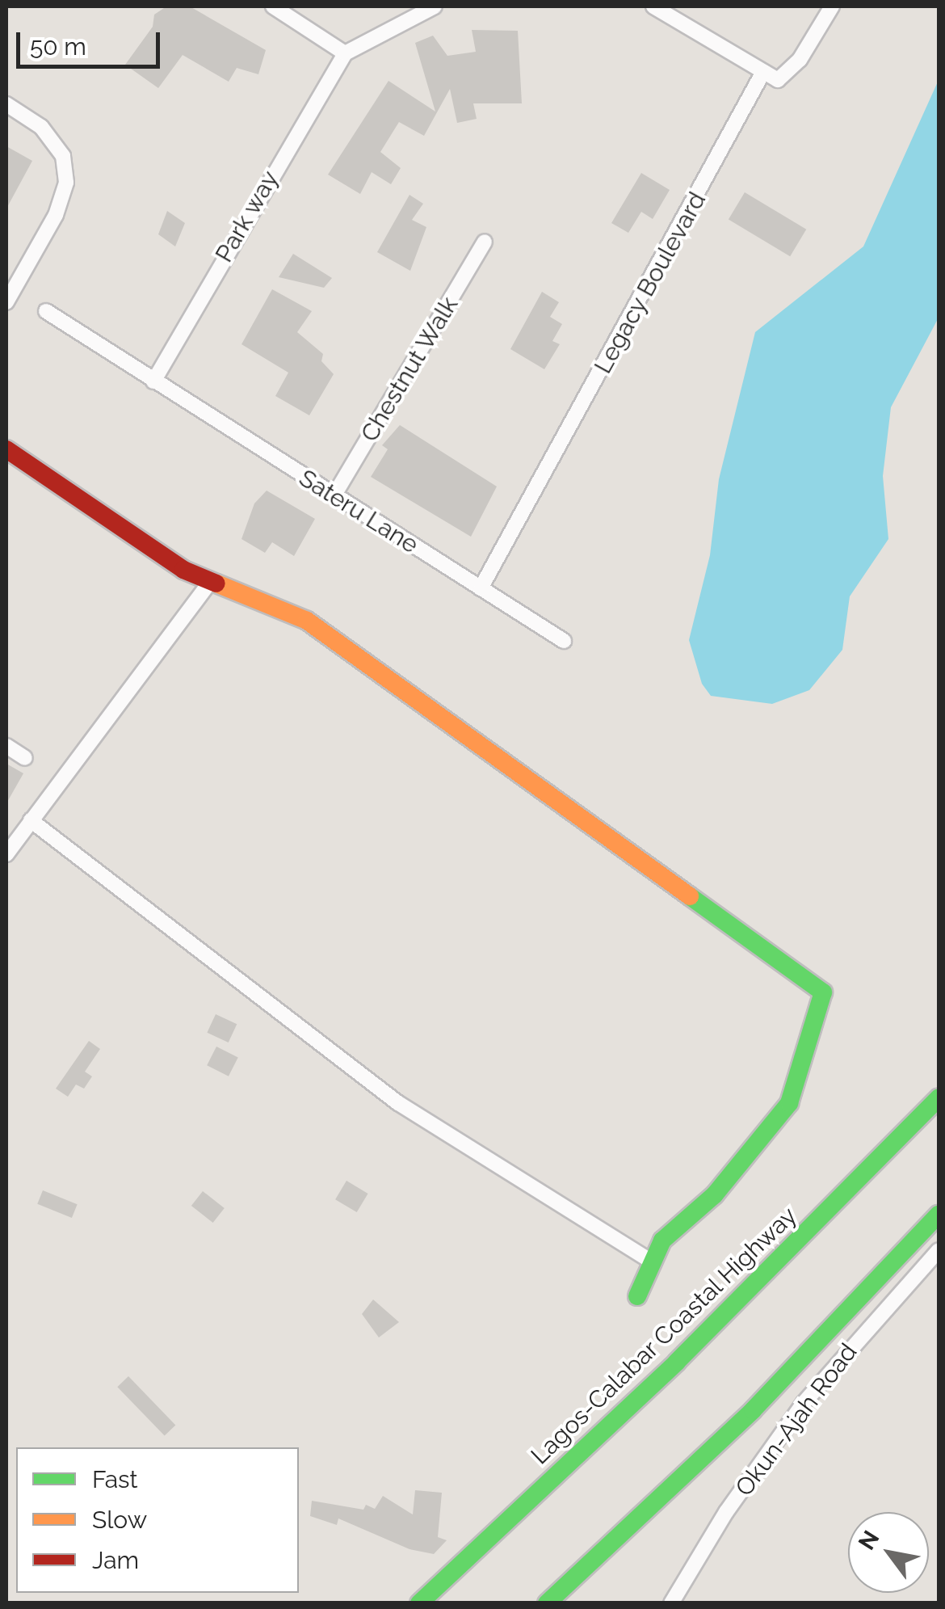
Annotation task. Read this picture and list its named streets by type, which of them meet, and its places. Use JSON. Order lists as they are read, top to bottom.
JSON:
{
  "streets": {
    "main road": ["Lagos-Calabar Coastal Highway"],
    "street": [
      "Park way",
      "Legacy Boulevard",
      "Chestnut Walk",
      "Sateru Lane",
      "Okun-Ajah Road"
    ]
  },
  "crossings": [
    ["Park way", "Sateru Lane"],
    ["Legacy Boulevard", "Sateru Lane"],
    ["Chestnut Walk", "Sateru Lane"]
  ],
  "legend": ["Fast", "Slow", "Jam"],
  "scale_bar": "50 m",
  "north": "top left"
}
